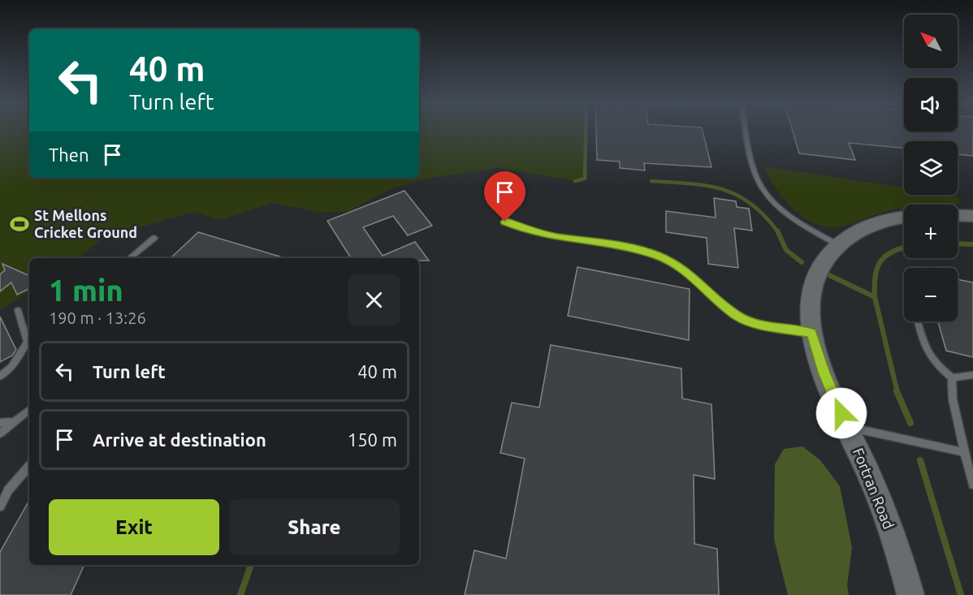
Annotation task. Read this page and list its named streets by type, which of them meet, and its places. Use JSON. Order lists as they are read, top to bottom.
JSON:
{
  "streets": {
    "street": ["Fortran Road"]
  },
  "places": {
    "sports": ["St Mellons Cricket Ground"]
  },
  "north": "top left",
  "page": {
    "map_buttons": ["+", "−"],
    "turn": ["40 m", "Turn left"],
    "then": "Then",
    "heading": ["1 min", "190 m · 13:26"],
    "list": [
      {
        "name": "Turn left",
        "value": "40 m"
      },
      {
        "name": "Arrive at destination",
        "value": "150 m"
      }
    ],
    "buttons": ["Exit", "Share"]
  }
}
